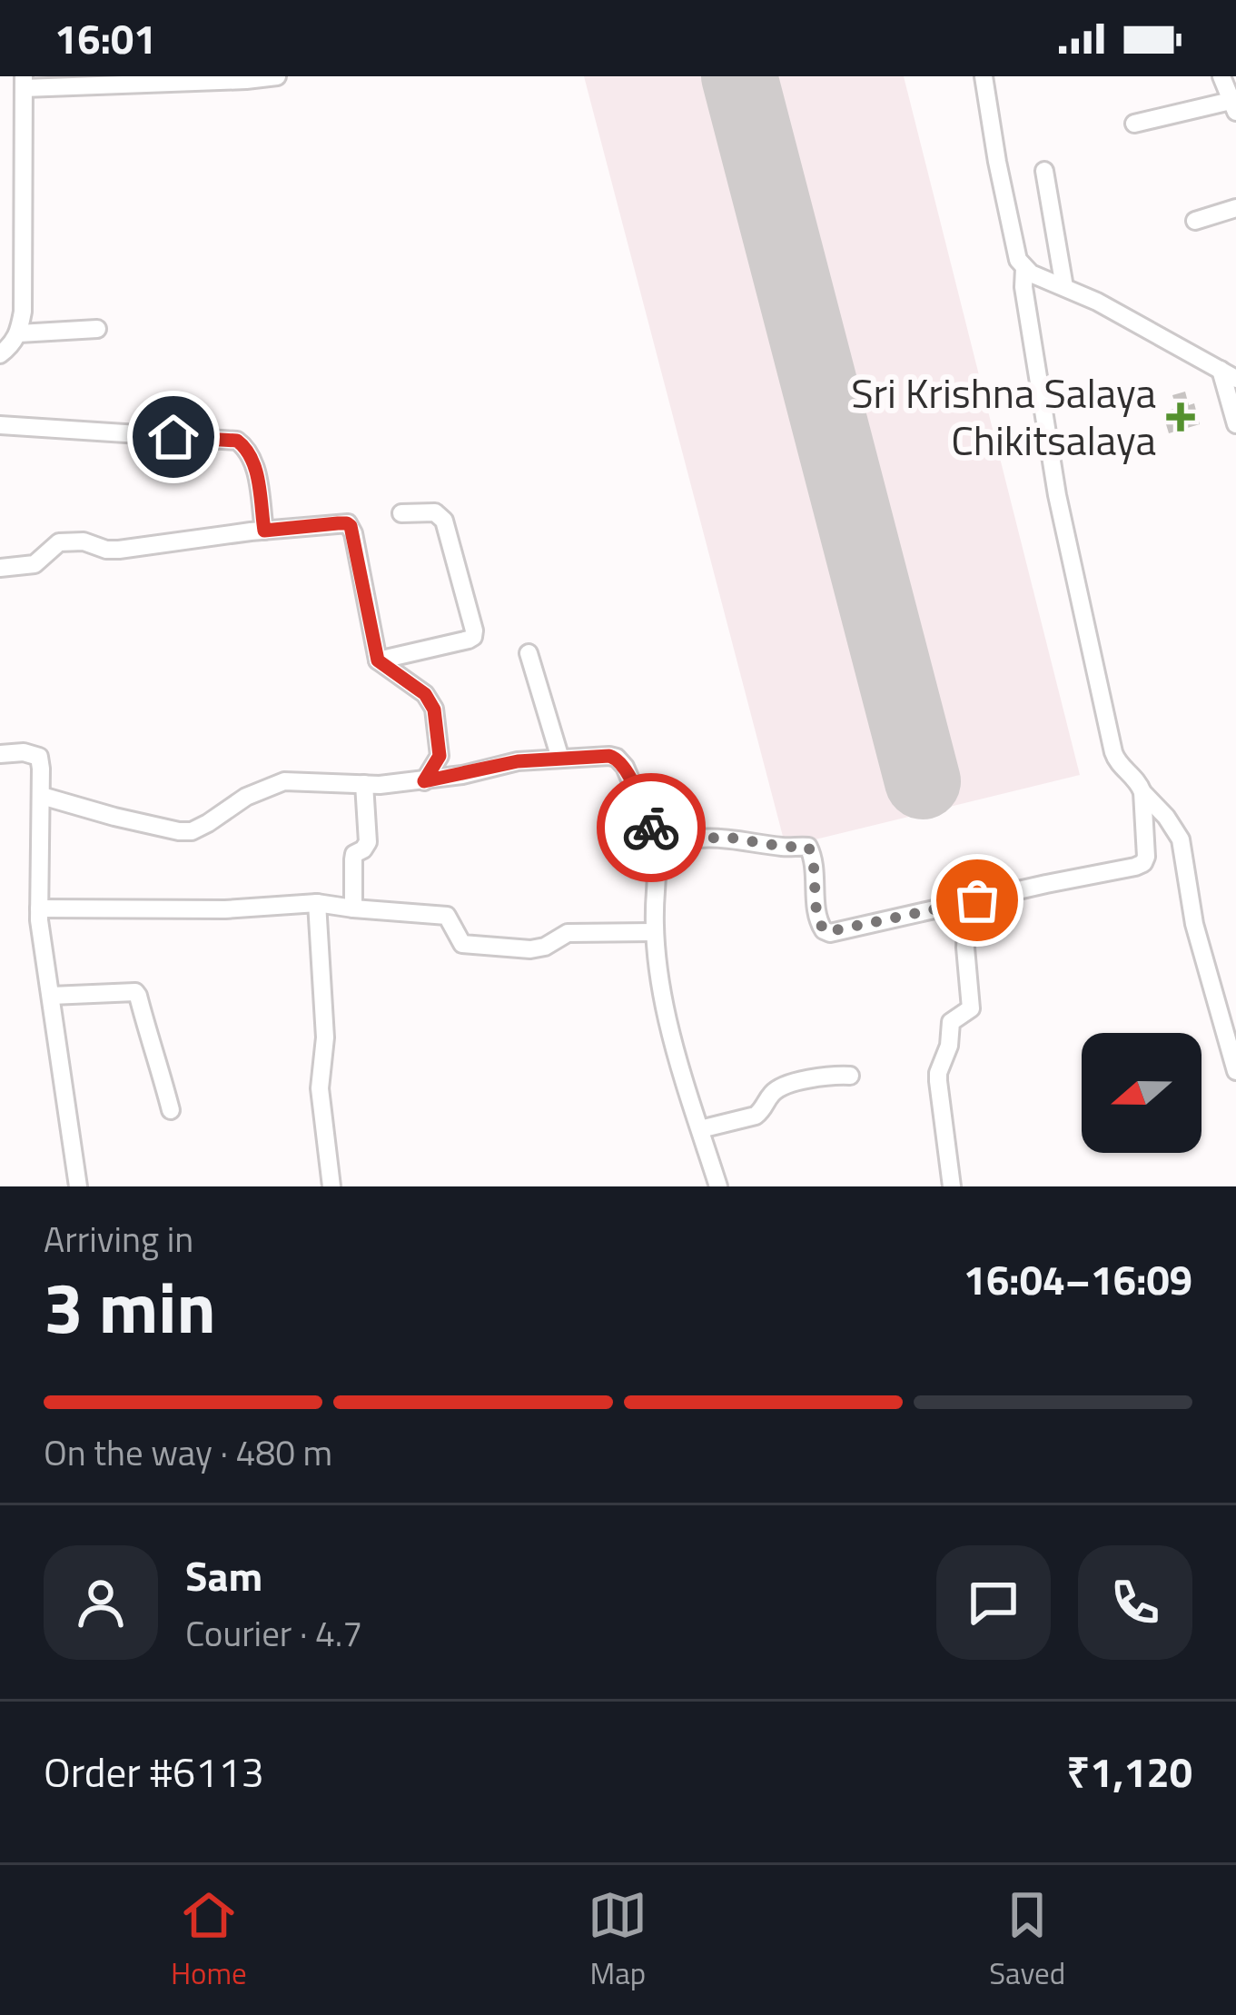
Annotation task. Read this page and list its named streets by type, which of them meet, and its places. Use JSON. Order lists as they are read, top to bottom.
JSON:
{
  "places": {
    "health": ["Sri Krishna Salaya Chikitsalaya"]
  },
  "north": "left",
  "page": {
    "status": "16:01",
    "heading": ["3 min", "Arriving in", "16:04–16:09"],
    "panel": [
      "Sam",
      "Courier · 4.7",
      "Order #6113",
      "₹1,120"
    ],
    "bar": "On the way · 480 m",
    "tabs": ["Home", "Map", "Saved"]
  }
}
